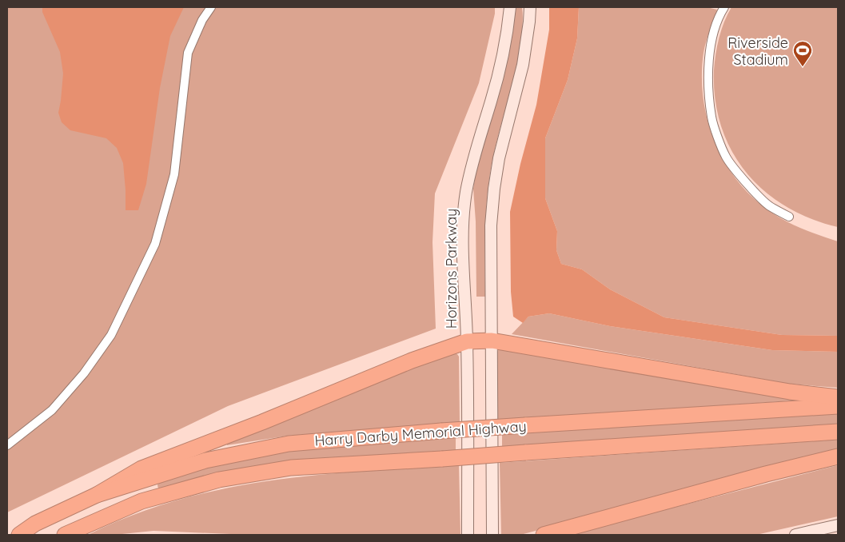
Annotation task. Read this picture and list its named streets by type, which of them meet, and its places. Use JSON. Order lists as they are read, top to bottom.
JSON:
{
  "streets": {
    "highway": ["Harry Darby Memorial Highway"],
    "main road": ["Horizons Parkway"]
  },
  "places": {
    "sports": ["Riverside Stadium"]
  }
}
